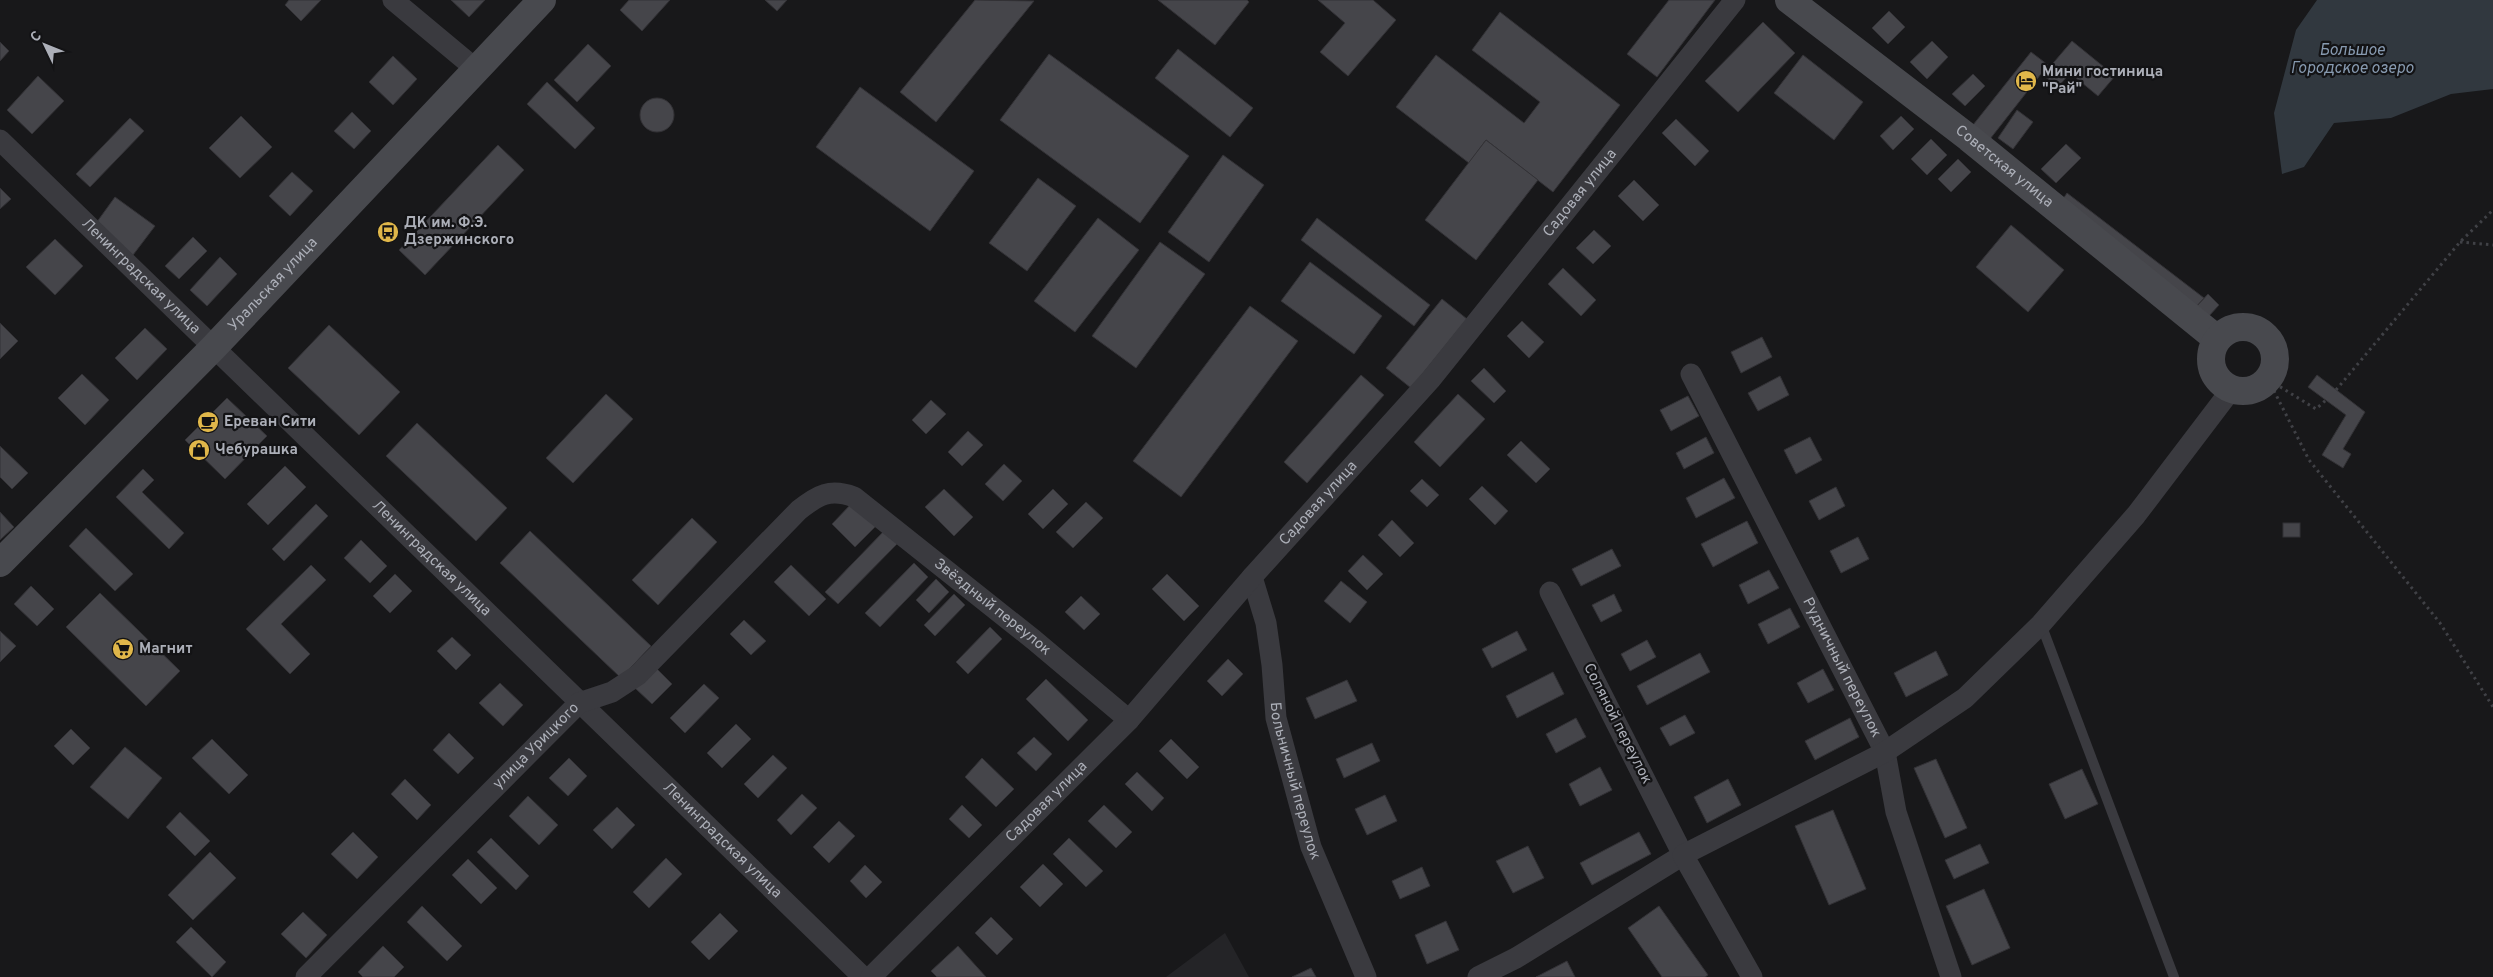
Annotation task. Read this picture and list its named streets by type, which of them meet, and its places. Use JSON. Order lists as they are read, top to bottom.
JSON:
{
  "streets": {
    "street": [
      "Советская улица",
      "Садовая улица",
      "Ленинградская улица",
      "Уральская улица",
      "Звёздный переулок",
      "Рудничный переулок",
      "Соляной переулок",
      "улица Урицкого",
      "Больничный переулок"
    ]
  },
  "crossings": [
    ["Садовая улица", "Звёздный переулок"],
    ["Садовая улица", "Больничный переулок"],
    ["Ленинградская улица", "Уральская улица"],
    ["Ленинградская улица", "улица Урицкого"],
    ["Звёздный переулок", "улица Урицкого"]
  ],
  "water": ["Большое Городское озеро"],
  "places": {
    "hotel": ["Мини гостиница \"Рай\""],
    "bus stop": ["ДК им. Ф.Э. Дзержинского"],
    "cafe": ["Ереван Сити"],
    "shop": ["Чебурашка"],
    "supermarket": ["Магнит"]
  },
  "north": "top left"
}
